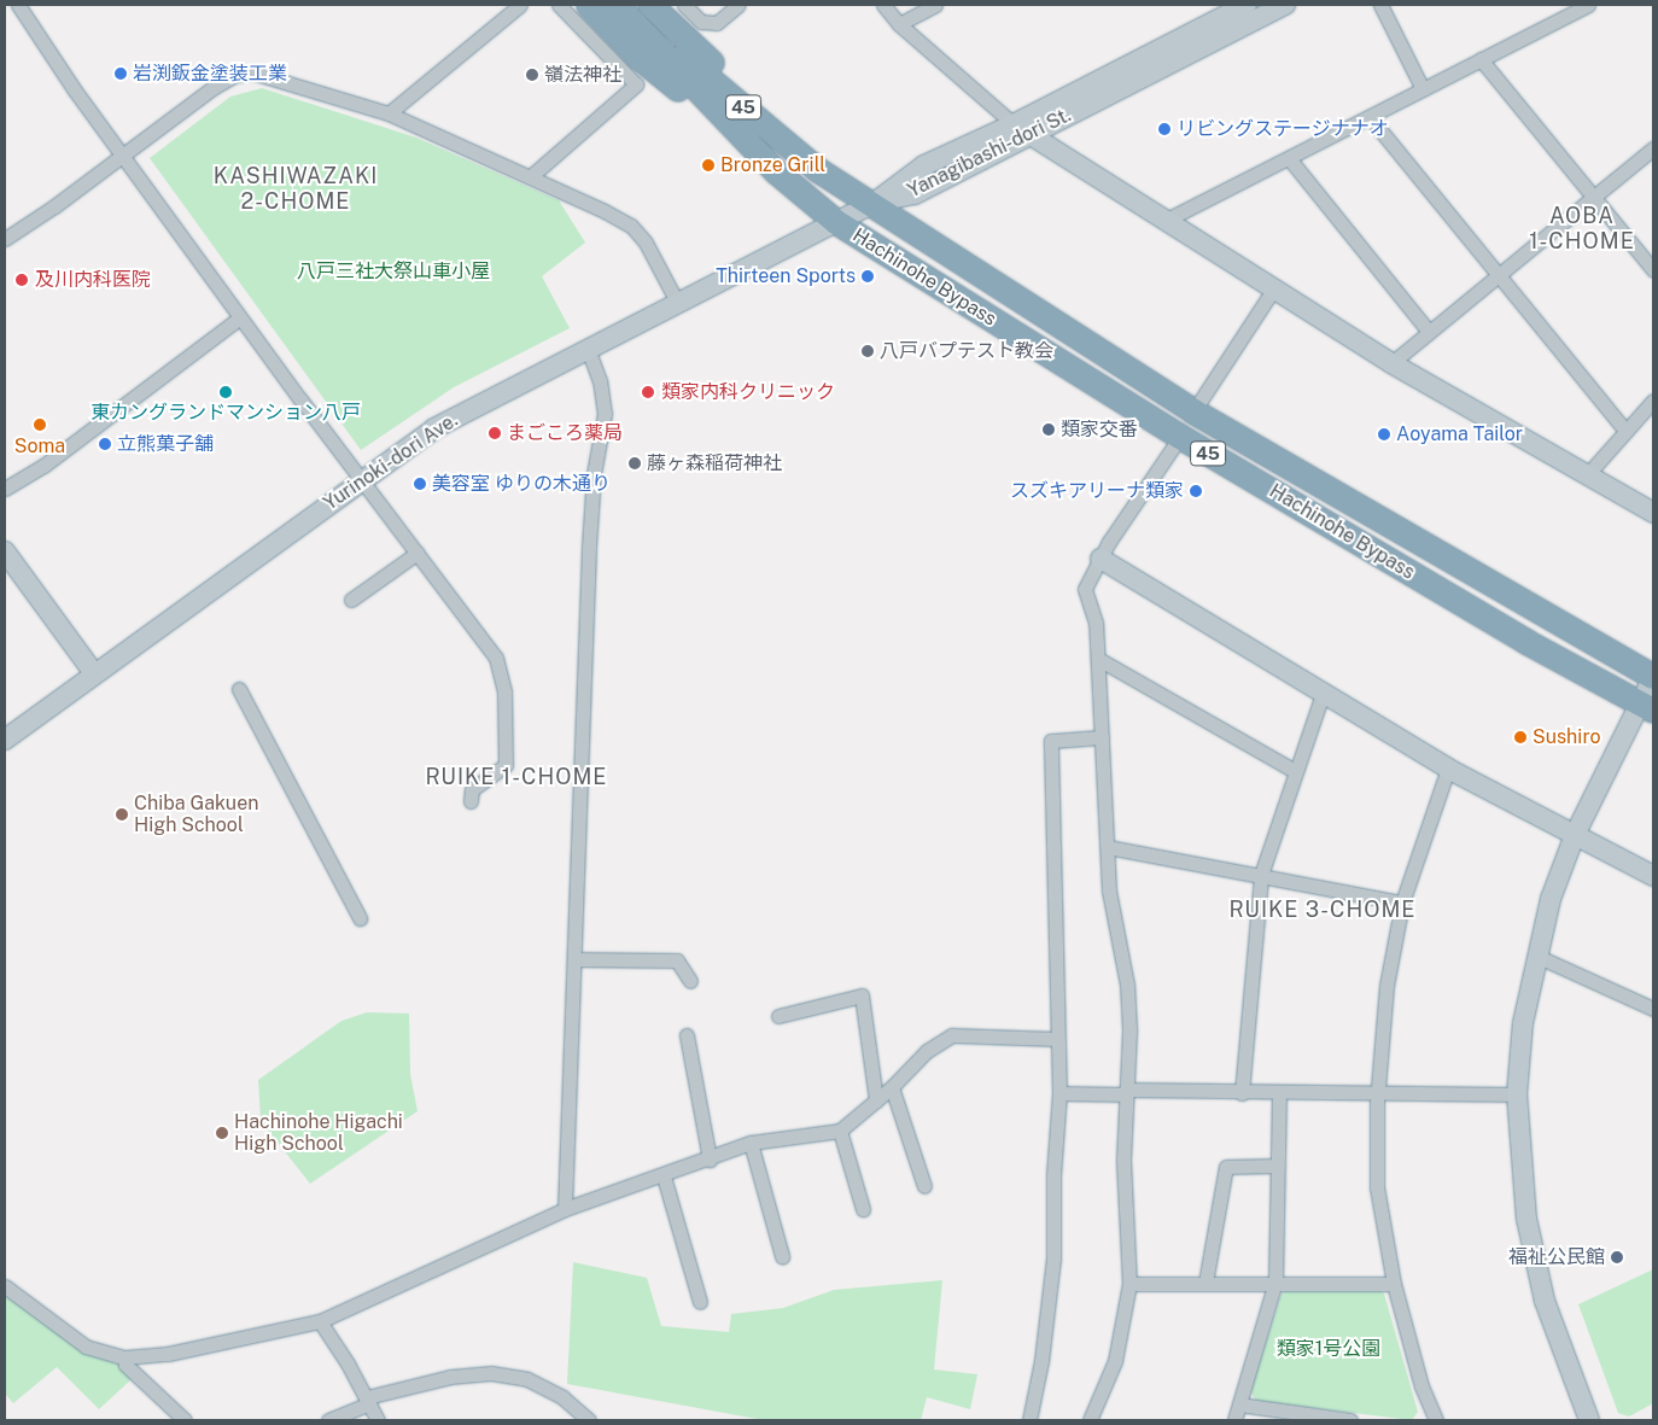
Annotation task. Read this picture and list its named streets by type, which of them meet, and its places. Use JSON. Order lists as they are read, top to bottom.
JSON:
{
  "streets": {
    "highway": ["45", "Hachinohe Bypass"],
    "street": ["Yanagibashi-dori St.", "Yurinoki-dori Ave."]
  },
  "crossings": [
    ["Yanagibashi-dori St.", "Hachinohe Bypass"],
    ["Yanagibashi-dori St.", "Yurinoki-dori Ave."],
    ["Hachinohe Bypass", "Yurinoki-dori Ave."]
  ],
  "districts": [
    "KASHIWAZAKI 2-CHOME",
    "AOBA 1-CHOME",
    "RUIKE 1-CHOME",
    "RUIKE 3-CHOME"
  ],
  "parks": ["八戸三社大祭山車小屋", "類家1号公園"],
  "places": [
    "岩渕鈑金塗装工業",
    "嶺法神社",
    "リビングステージナナオ",
    "Bronze Grill",
    "Thirteen Sports",
    "及川内科医院",
    "八戸バプテスト教会",
    "東カングランドマンション八戸",
    "類家内科クリニック",
    "Soma",
    "類家交番",
    "まごころ薬局",
    "Aoyama Tailor",
    "立熊菓子舗",
    "藤ヶ森稲荷神社",
    "美容室 ゆりの木通り",
    "スズキアリーナ類家",
    "Sushiro",
    "Chiba Gakuen High School",
    "Hachinohe Higachi High School",
    "福祉公民館"
  ]
}
